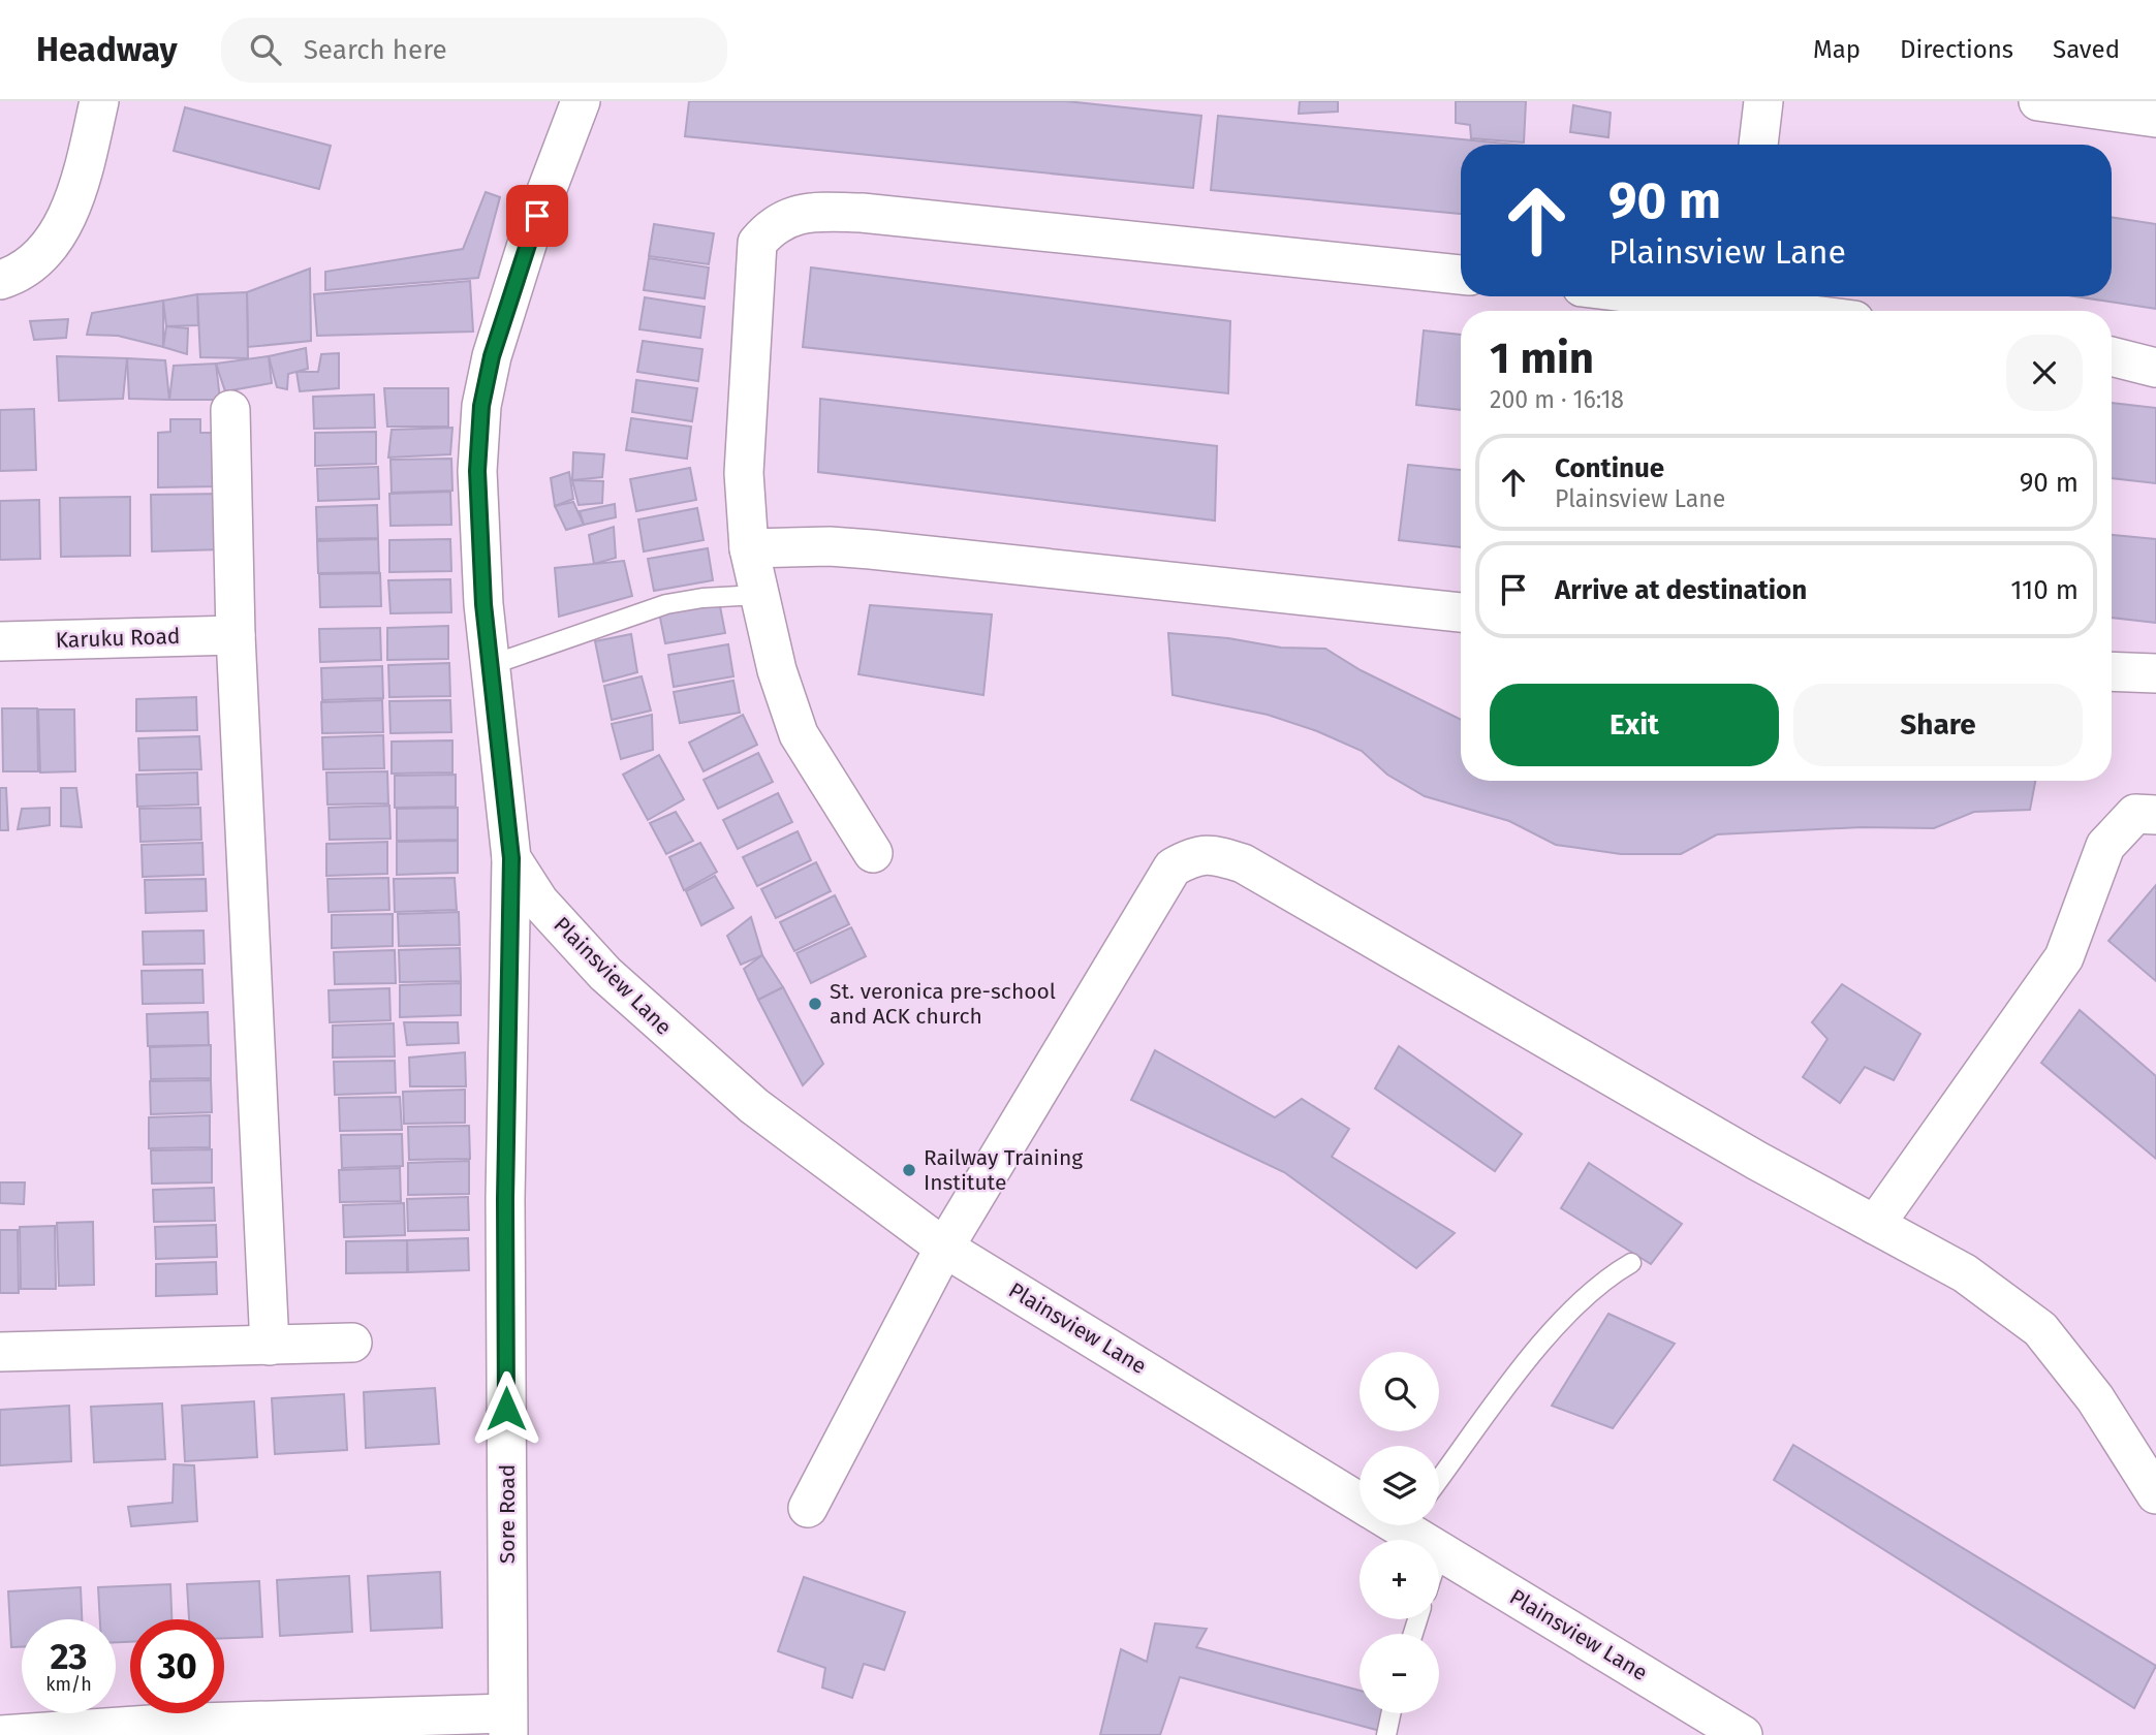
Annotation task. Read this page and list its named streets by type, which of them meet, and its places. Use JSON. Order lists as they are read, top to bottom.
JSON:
{
  "streets": {
    "street": ["Karuku Road", "Plainsview Lane", "Sore Road"]
  },
  "crossings": [
    ["Plainsview Lane", "Sore Road"]
  ],
  "places": ["St. veronica pre-school and ACK church", "Railway Training Institute"],
  "page": {
    "header": "Headway",
    "search": "Search here",
    "nav": ["Map", "Directions", "Saved"],
    "turn": ["90 m", "Plainsview Lane"],
    "heading": ["1 min", "200 m · 16:18"],
    "list": [
      {
        "name": "Continue",
        "note": "Plainsview Lane",
        "value": "90 m"
      },
      {
        "name": "Arrive at destination",
        "value": "110 m"
      }
    ],
    "buttons": ["Exit", "Share"],
    "map_buttons": ["+", "−"],
    "speed": "23 km/h",
    "limit": "30"
  }
}
